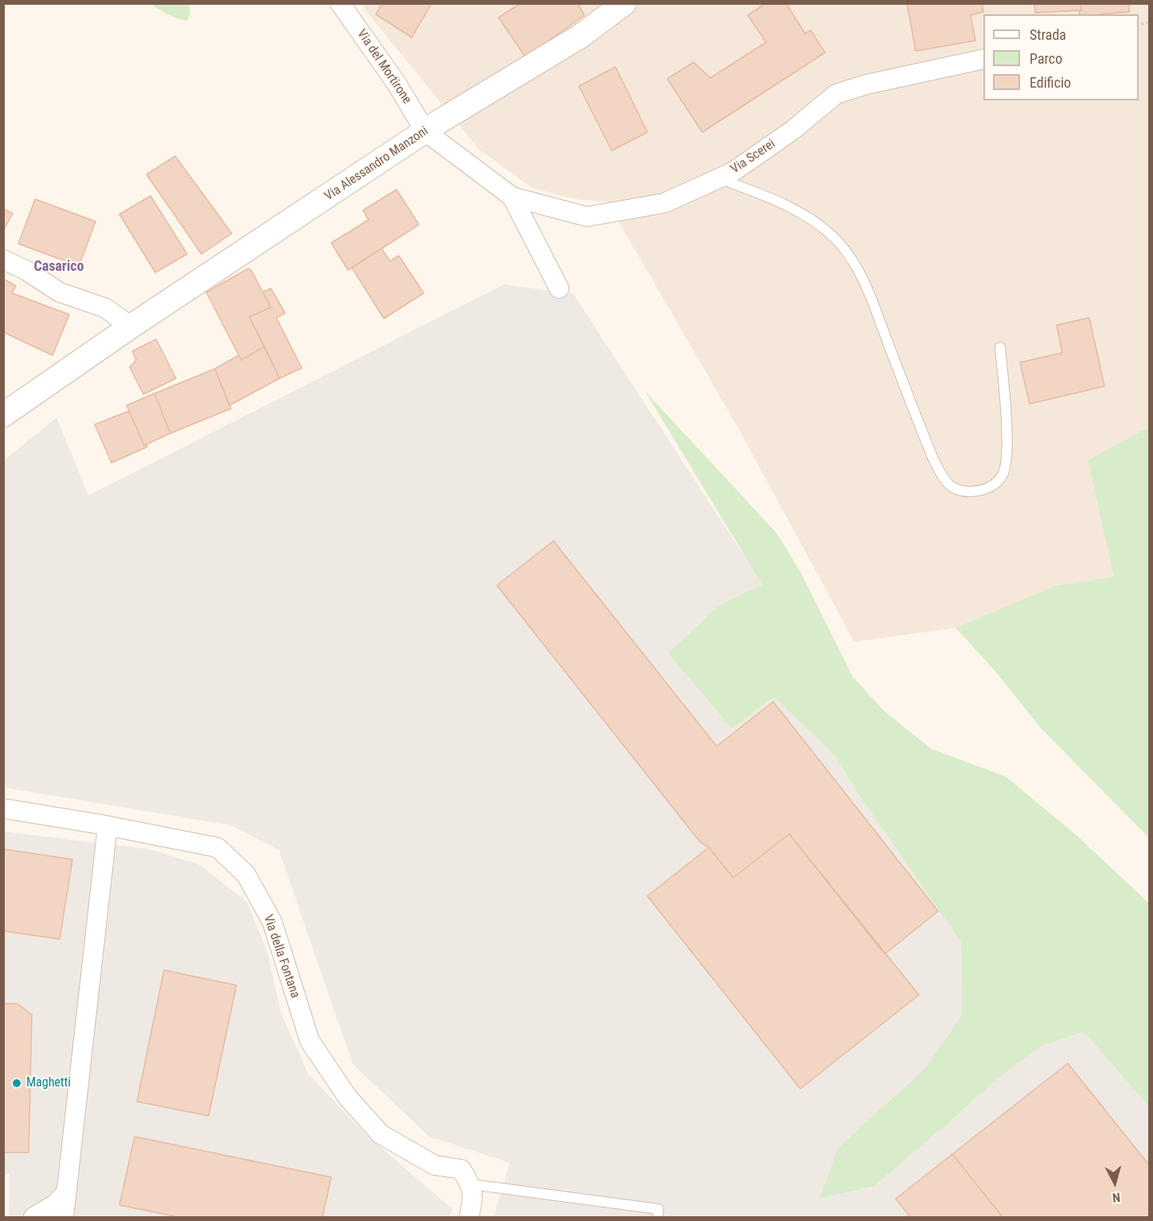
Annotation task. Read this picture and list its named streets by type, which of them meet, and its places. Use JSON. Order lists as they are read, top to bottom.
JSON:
{
  "streets": {
    "street": [
      "Via del Mortirone",
      "Via Scerei",
      "Via Alessandro Manzoni",
      "Via della Fontana"
    ]
  },
  "crossings": [
    ["Via del Mortirone", "Via Scerei"],
    ["Via del Mortirone", "Via Alessandro Manzoni"],
    ["Via Scerei", "Via Alessandro Manzoni"]
  ],
  "districts": ["Casarico"],
  "places": ["Maghetti"],
  "legend": ["Strada", "Parco", "Edificio"],
  "north": "bottom"
}
